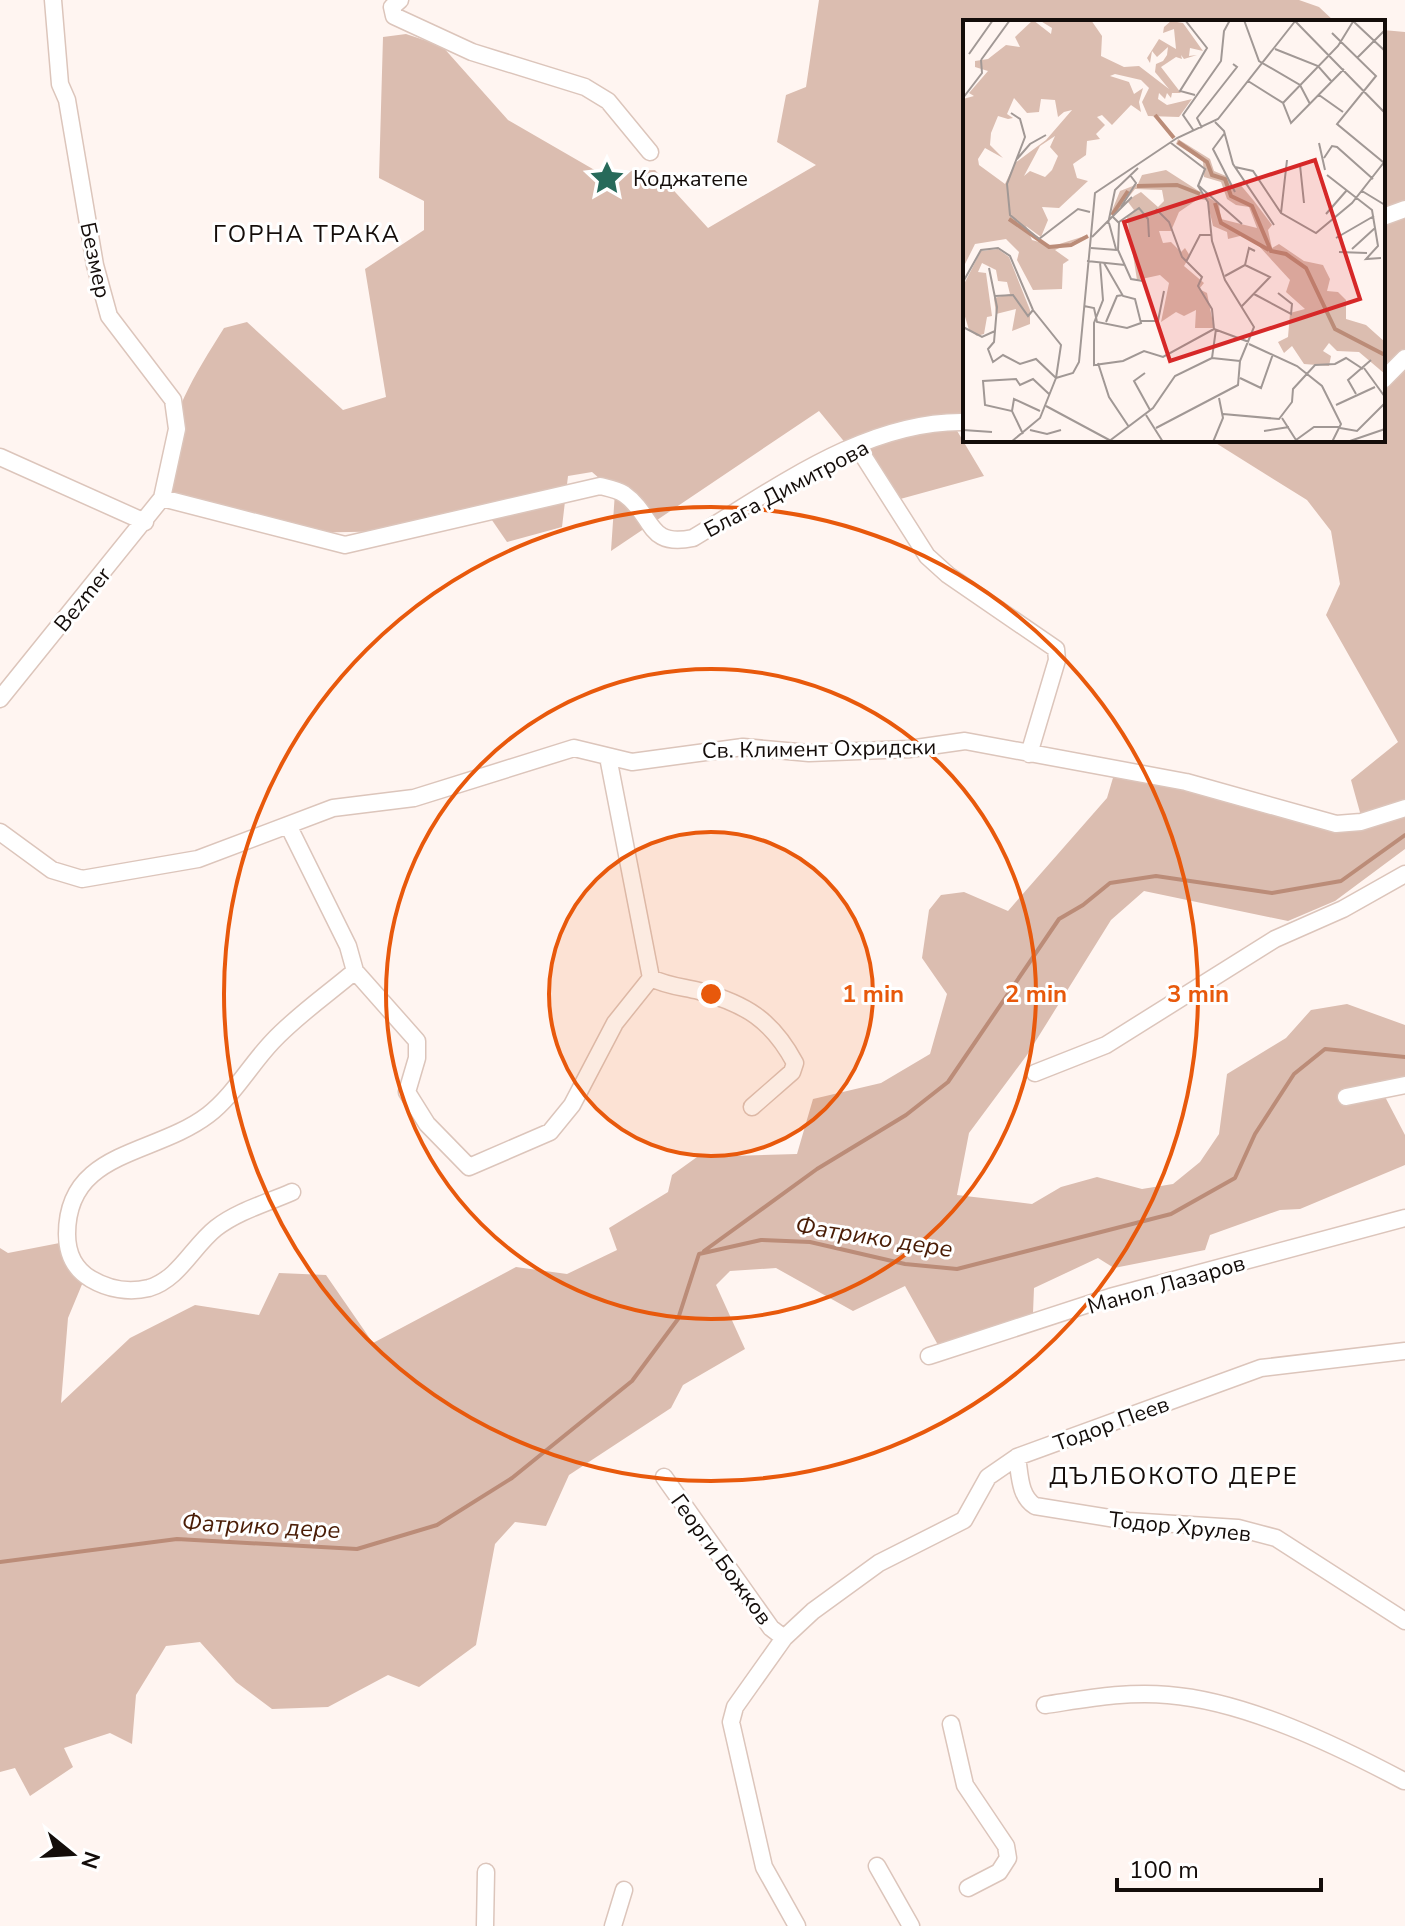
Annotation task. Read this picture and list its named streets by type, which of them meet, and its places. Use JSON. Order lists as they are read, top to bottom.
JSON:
{
  "streets": {
    "street": [
      "Безмер",
      "Блага Димитрова",
      "Bezmer",
      "Св. Климент Охридски",
      "Манол Лазаров",
      "Тодор Пеев",
      "Тодор Хрулев",
      "Георги Божков"
    ]
  },
  "crossings": [
    ["Безмер", "Блага Димитрова"],
    ["Безмер", "Bezmer"],
    ["Блага Димитрова", "Bezmer"],
    ["Тодор Пеев", "Тодор Хрулев"],
    ["Тодор Пеев", "Георги Божков"]
  ],
  "districts": ["ГОРНА ТРАКА", "ДЪЛБОКОТО ДЕРЕ"],
  "water": ["Фатрико дере"],
  "places": {
    "place": ["Коджатепе"]
  },
  "scale_bar": "100 m",
  "north": "right",
  "rings": ["1 min", "2 min", "3 min"]
}
